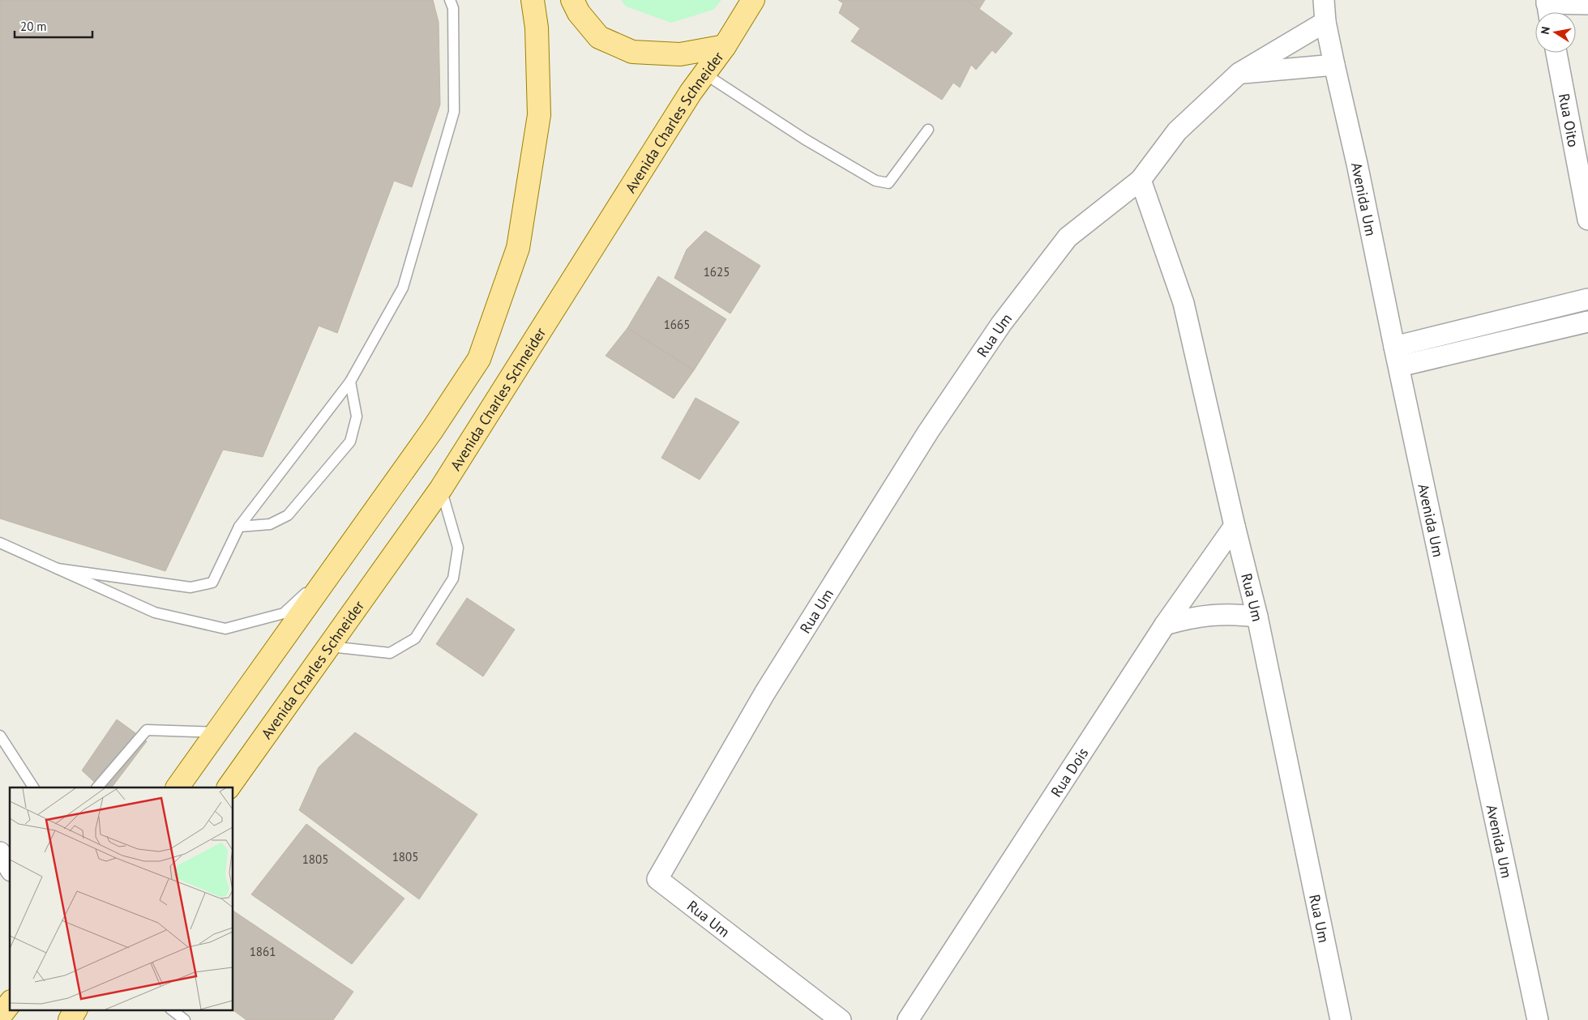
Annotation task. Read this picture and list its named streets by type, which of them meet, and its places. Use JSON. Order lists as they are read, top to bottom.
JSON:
{
  "streets": {
    "main road": ["Avenida Charles Schneider"],
    "street": [
      "Rua Oito",
      "Avenida Um",
      "Rua Um",
      "Rua Dois"
    ]
  },
  "crossings": [
    ["Avenida Um", "Rua Um"],
    ["Rua Um", "Rua Dois"]
  ],
  "house_numbers": [
    "1625",
    "1665",
    "1805",
    "1805",
    "1861"
  ],
  "scale_bar": "20 m",
  "north": "left"
}
